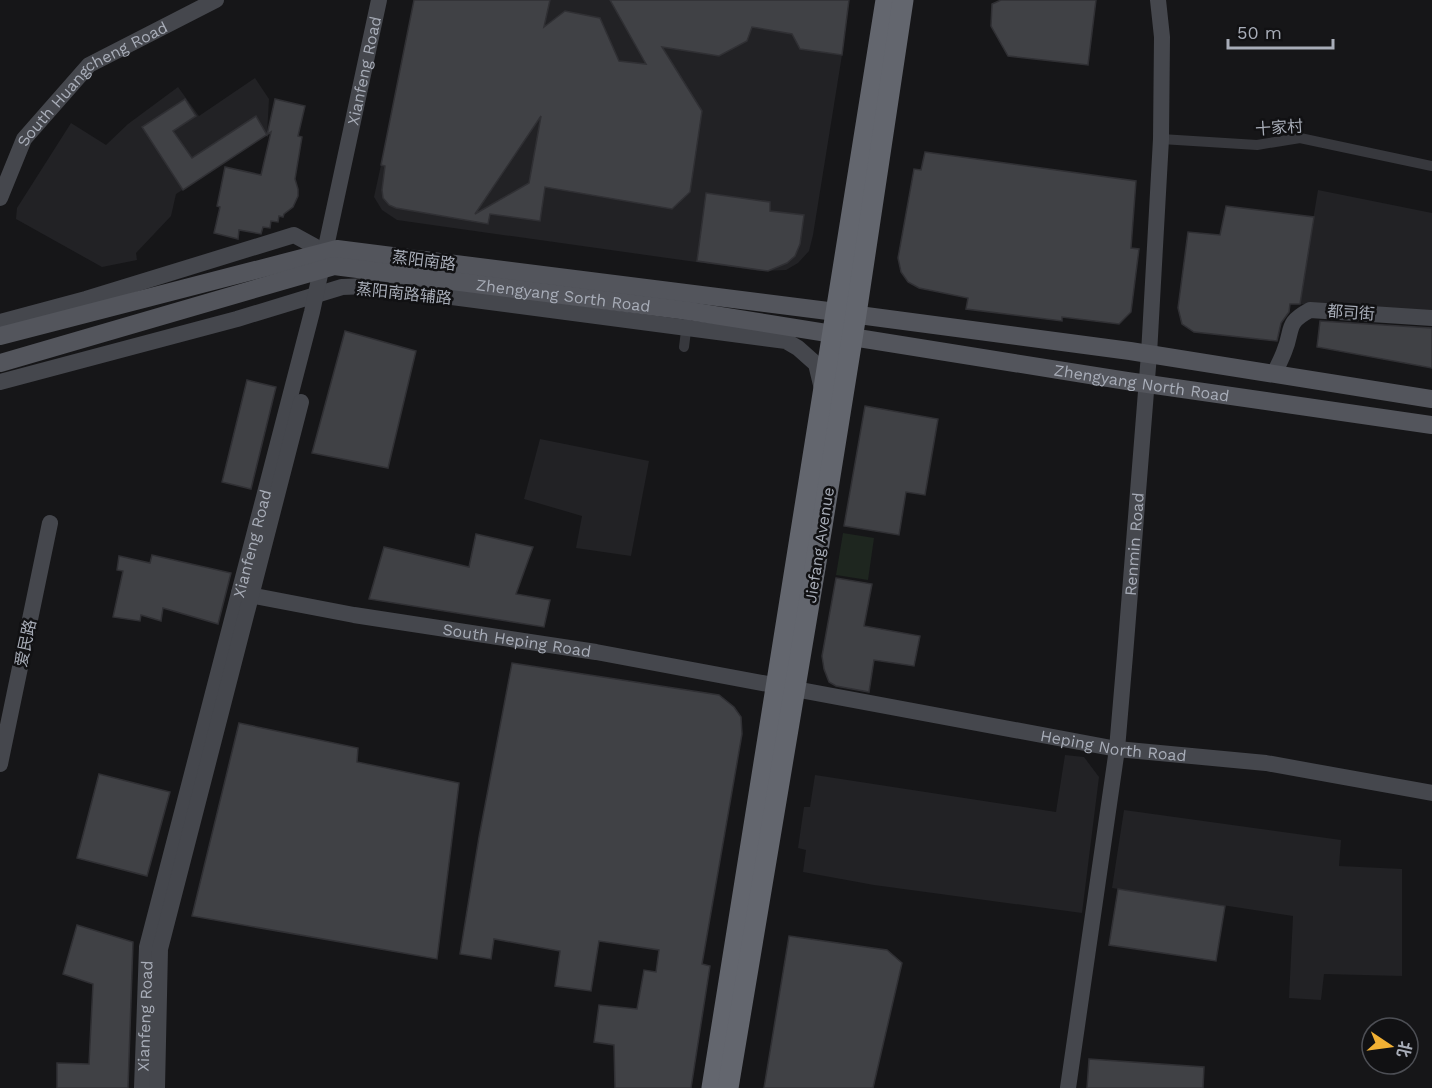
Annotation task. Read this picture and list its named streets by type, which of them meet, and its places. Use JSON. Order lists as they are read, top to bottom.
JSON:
{
  "streets": {
    "highway": ["Jiefang Avenue"],
    "main road": ["蒸阳南路", "Zhengyang Sorth Road", "Zhengyang North Road"],
    "street": [
      "Xianfeng Road",
      "South Huangcheng Road",
      "十家村",
      "蒸阳南路辅路",
      "都司街",
      "Renmin Road",
      "South Heping Road",
      "爱民路",
      "Heping North Road"
    ]
  },
  "crossings": [
    ["Xianfeng Road", "蒸阳南路"],
    ["Xianfeng Road", "蒸阳南路辅路"],
    ["Xianfeng Road", "Zhengyang Sorth Road"],
    ["Xianfeng Road", "South Heping Road"],
    ["十家村", "Renmin Road"],
    ["蒸阳南路", "Zhengyang Sorth Road"],
    ["蒸阳南路", "Zhengyang North Road"],
    ["蒸阳南路", "Jiefang Avenue"],
    ["蒸阳南路辅路", "Zhengyang Sorth Road"],
    ["蒸阳南路辅路", "Jiefang Avenue"],
    ["Zhengyang Sorth Road", "Zhengyang North Road"],
    ["Zhengyang Sorth Road", "Jiefang Avenue"],
    ["都司街", "Zhengyang North Road"],
    ["Zhengyang North Road", "Jiefang Avenue"],
    ["Zhengyang North Road", "Renmin Road"],
    ["Jiefang Avenue", "South Heping Road"],
    ["Jiefang Avenue", "Heping North Road"],
    ["Renmin Road", "Heping North Road"],
    ["South Heping Road", "Heping North Road"]
  ],
  "scale_bar": "50 m",
  "north": "right"
}
